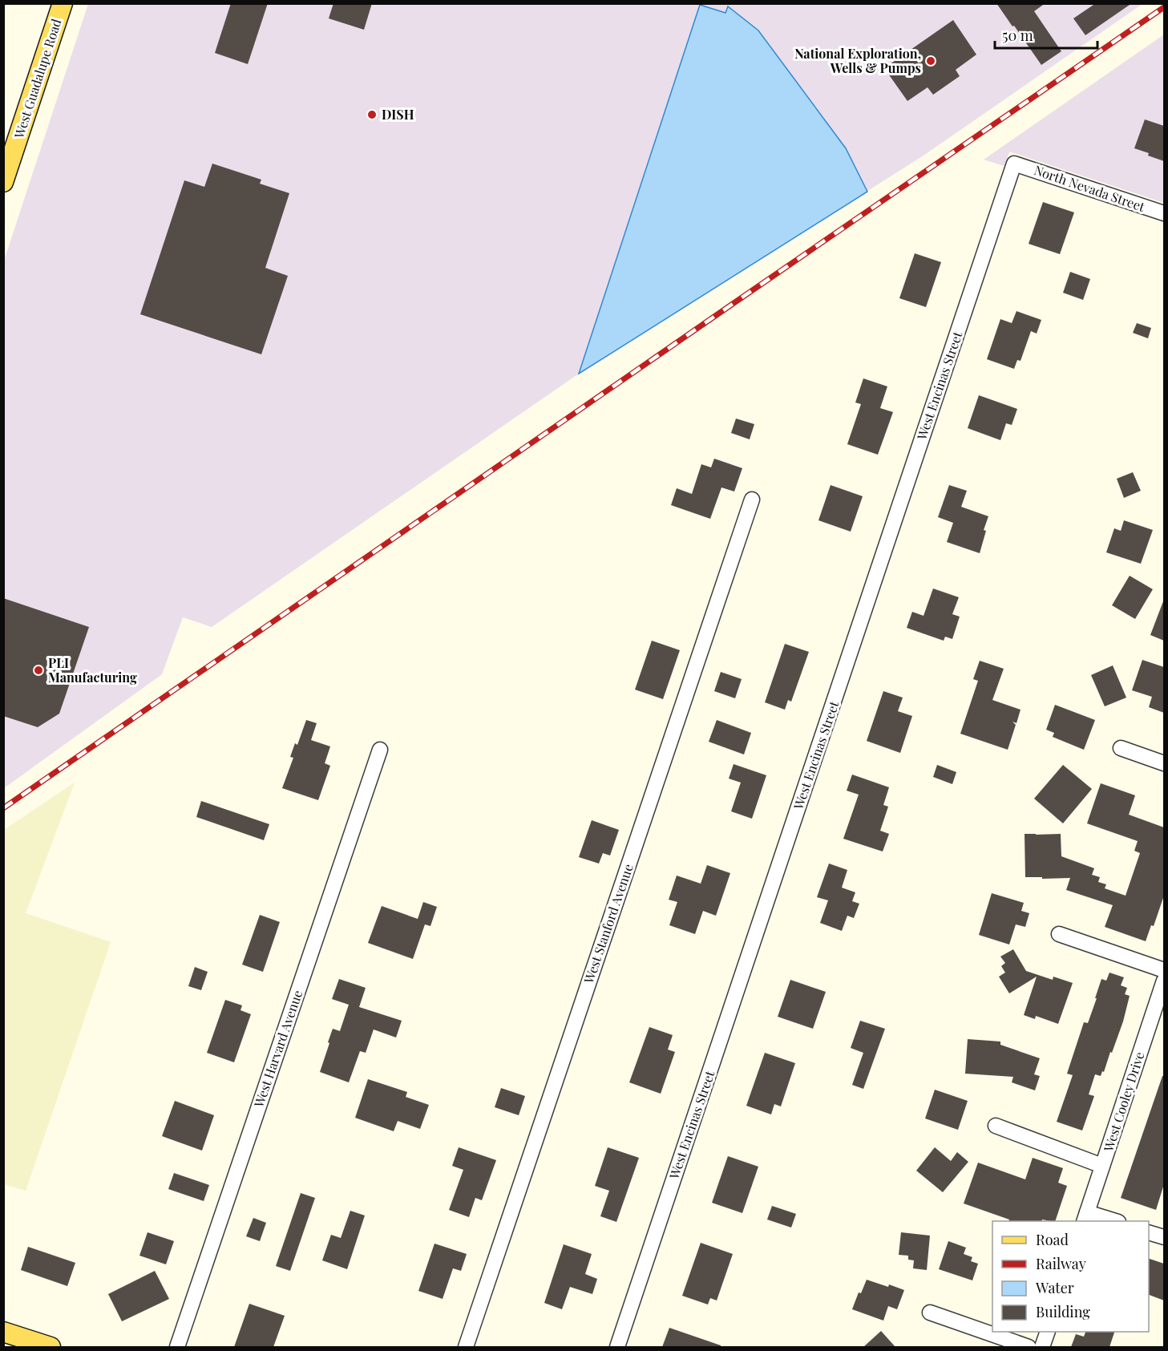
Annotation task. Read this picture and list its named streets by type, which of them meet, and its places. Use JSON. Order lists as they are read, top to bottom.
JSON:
{
  "streets": {
    "main road": ["West Guadalupe Road"],
    "street": [
      "North Nevada Street",
      "West Encinas Street",
      "West Stanford Avenue",
      "West Harvard Avenue",
      "West Cooley Drive"
    ]
  },
  "crossings": [
    ["North Nevada Street", "West Encinas Street"]
  ],
  "places": ["National Exploration, Wells & Pumps", "DISH", "PLI Manufacturing"],
  "legend": [
    "Road",
    "Railway",
    "Water",
    "Building"
  ],
  "scale_bar": "50 m"
}
